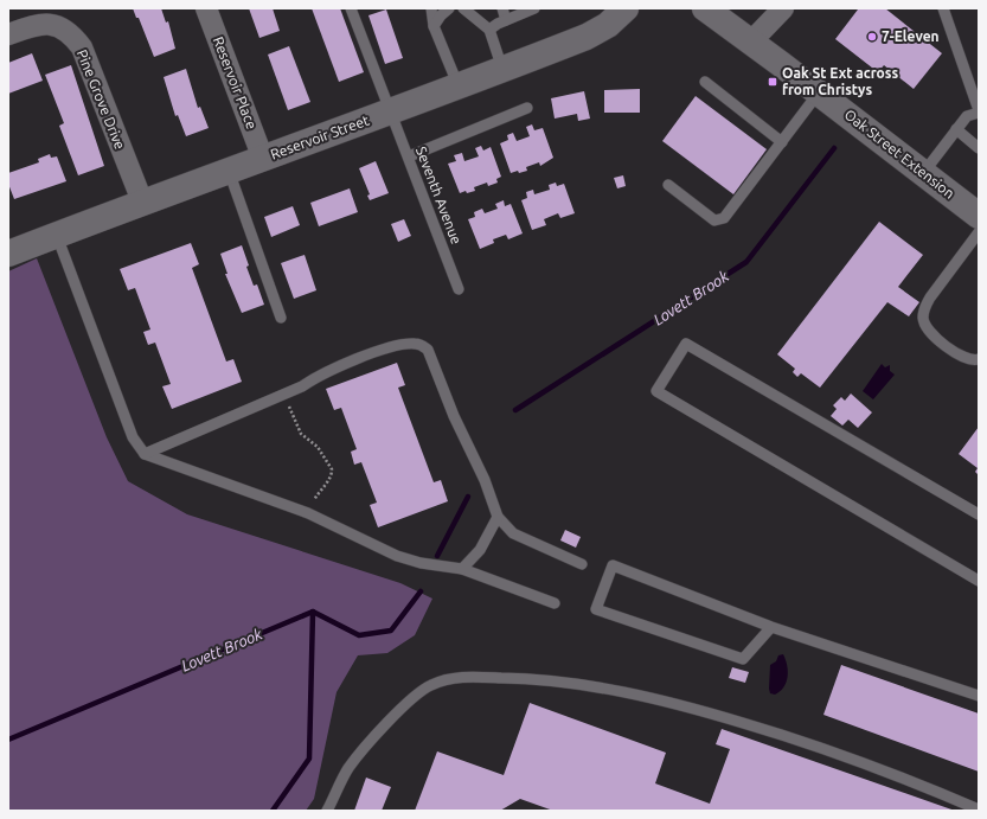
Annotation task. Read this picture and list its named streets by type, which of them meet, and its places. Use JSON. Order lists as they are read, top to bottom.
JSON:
{
  "streets": {
    "street": [
      "Reservoir Place",
      "Pine Grove Drive",
      "Reservoir Street",
      "Oak Street Extension"
    ],
    "lane": ["Seventh Avenue"]
  },
  "crossings": [
    ["Reservoir Place", "Reservoir Street"],
    ["Pine Grove Drive", "Reservoir Street"],
    ["Reservoir Street", "Seventh Avenue"]
  ],
  "water": ["Lovett Brook"],
  "places": {
    "other": ["7-Eleven"],
    "transit": ["Oak St Ext across from Christys"]
  }
}
